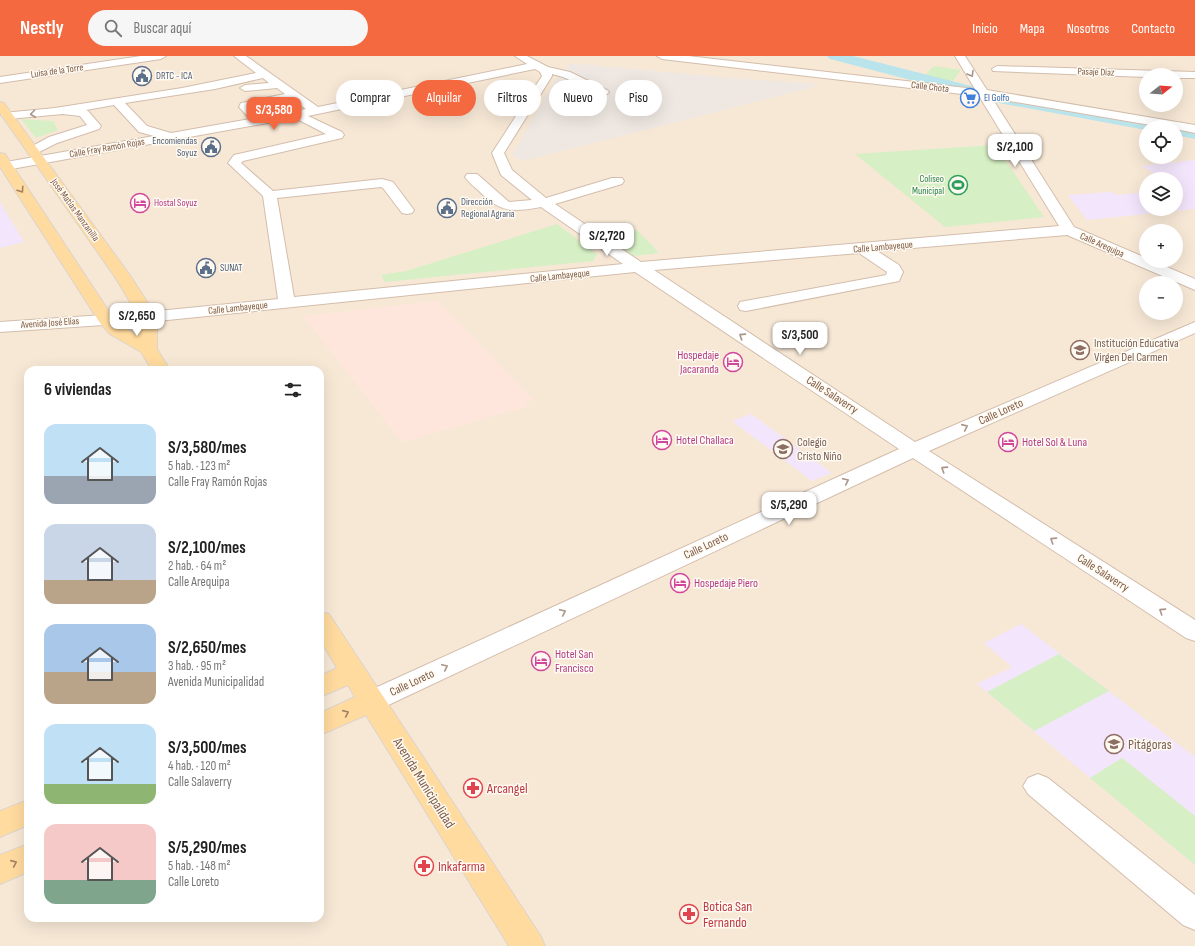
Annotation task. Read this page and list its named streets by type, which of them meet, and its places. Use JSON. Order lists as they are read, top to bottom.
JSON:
{
  "streets": {
    "main road": ["José Matías Manzanilla", "Avenida Municipalidad"],
    "street": [
      "Luisa de la Torre",
      "Pasaje Diaz",
      "Calle Chota",
      "Calle Fray Ramón Rojas",
      "Calle Arequipa",
      "Calle Lambayeque",
      "Avenida José Elías",
      "Calle Salaverry",
      "Calle Loreto"
    ]
  },
  "crossings": [
    ["Pasaje Diaz", "Calle Chota"],
    ["Pasaje Diaz", "Calle Arequipa"],
    ["Calle Chota", "Calle Arequipa"],
    ["Calle Fray Ramón Rojas", "José Matías Manzanilla"],
    ["Calle Fray Ramón Rojas", "Calle Salaverry"],
    ["José Matías Manzanilla", "Calle Lambayeque"],
    ["Calle Arequipa", "Calle Lambayeque"],
    ["Calle Lambayeque", "Avenida José Elías"],
    ["Calle Lambayeque", "Calle Salaverry"],
    ["Calle Salaverry", "Calle Loreto"],
    ["Calle Loreto", "Avenida Municipalidad"]
  ],
  "one_way": ["Calle Salaverry", "Calle Loreto"],
  "places": {
    "public building": [
      "DRTC - ICA",
      "Encomiendas Soyuz",
      "Dirección Regional Agraria",
      "SUNAT"
    ],
    "supermarket": ["El Golfo"],
    "sports": ["Coliseo Municipal"],
    "hotel": [
      "Hostal Soyuz",
      "Hospedaje Jacaranda",
      "Hotel Challaca",
      "Hotel Sol & Luna",
      "Hospedaje Piero",
      "Hotel San Francisco"
    ],
    "school or university": ["Institución Educativa Virgen Del Carmen", "Colegio Cristo Niño", "Pitágoras"],
    "pharmacy": ["Arcangel", "Inkafarma", "Botica San Fernando"]
  },
  "north": "right",
  "page": {
    "header": "Nestly",
    "search": "Buscar aquí",
    "nav": [
      "Inicio",
      "Mapa",
      "Nosotros",
      "Contacto"
    ],
    "map_buttons": ["+", "−"],
    "chip": [
      "Comprar",
      "Alquilar",
      "Filtros",
      "Nuevo",
      "Piso"
    ],
    "price": [
      "S/3,580",
      "S/2,100",
      "S/2,720",
      "S/2,650",
      "S/3,500",
      "S/5,290"
    ],
    "heading": "6 viviendas",
    "list": [
      {
        "name": "S/3,580/mes",
        "note": "5 hab. · 123 m² · Calle Fray Ramón Rojas"
      },
      {
        "name": "S/2,100/mes",
        "note": "2 hab. · 64 m² · Calle Arequipa"
      },
      {
        "name": "S/2,650/mes",
        "note": "3 hab. · 95 m² · Avenida Municipalidad"
      },
      {
        "name": "S/3,500/mes",
        "note": "4 hab. · 120 m² · Calle Salaverry"
      },
      {
        "name": "S/5,290/mes",
        "note": "5 hab. · 148 m² · Calle Loreto"
      }
    ]
  }
}
